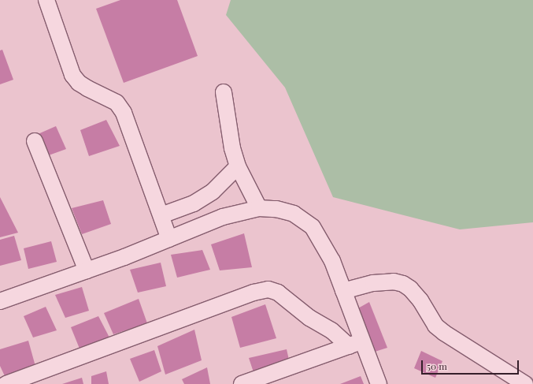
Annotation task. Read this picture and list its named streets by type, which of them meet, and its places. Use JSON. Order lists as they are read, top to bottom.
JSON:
{
  "scale_bar": "50 m"
}
